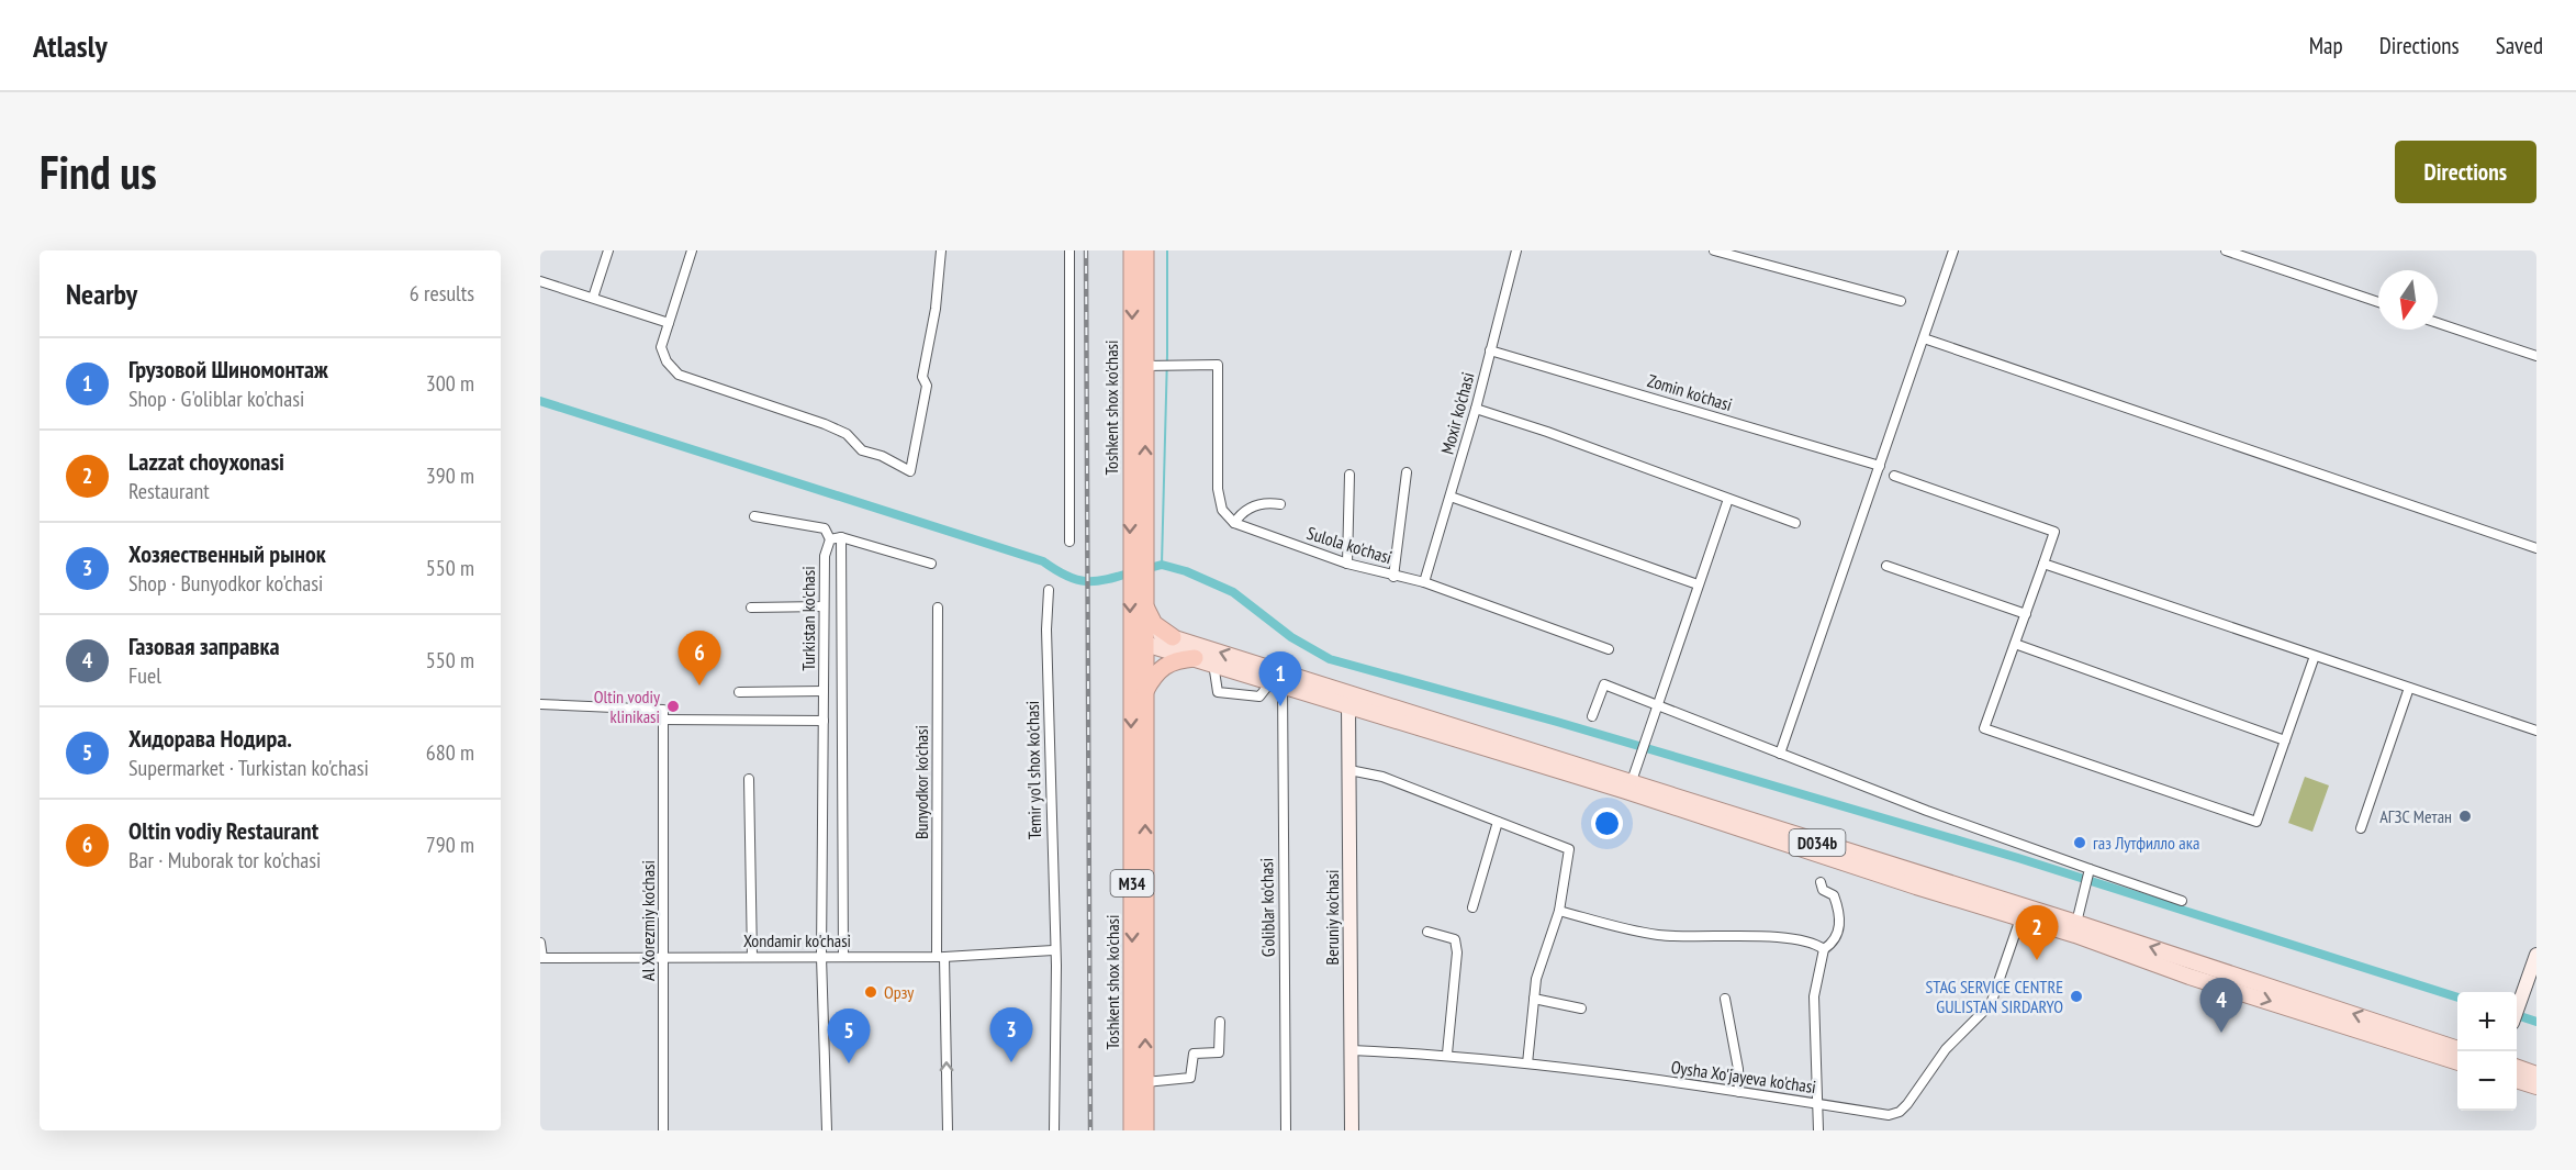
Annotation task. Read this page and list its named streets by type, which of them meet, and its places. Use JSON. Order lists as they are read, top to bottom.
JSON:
{
  "streets": {
    "highway": ["Toshkent shox ko'chasi", "M34"],
    "main road": ["D034b"],
    "street": [
      "Zomin ko'chasi",
      "Moxir ko'chasi",
      "Sulola ko'chasi",
      "Turkistan ko'chasi",
      "Temir yo'l shox ko'chasi",
      "Bunyodkor ko'chasi",
      "G'oliblar ko'chasi",
      "Beruniy ko'chasi",
      "Al Xorezmiy ko'chasi",
      "Xondamir ko'chasi",
      "Oysha Xo'jayeva ko'chasi"
    ]
  },
  "crossings": [
    ["Zomin ko'chasi", "Moxir ko'chasi"],
    ["Toshkent shox ko'chasi", "M34"],
    ["Moxir ko'chasi", "Sulola ko'chasi"],
    ["Turkistan ko'chasi", "Xondamir ko'chasi"],
    ["Temir yo'l shox ko'chasi", "Xondamir ko'chasi"],
    ["Bunyodkor ko'chasi", "Xondamir ko'chasi"],
    ["D034b", "M34"],
    ["D034b", "G'oliblar ko'chasi"],
    ["D034b", "Beruniy ko'chasi"],
    ["D034b", "Oysha Xo'jayeva ko'chasi"],
    ["Beruniy ko'chasi", "Oysha Xo'jayeva ko'chasi"],
    ["Al Xorezmiy ko'chasi", "Xondamir ko'chasi"]
  ],
  "places": [
    "Oltin vodiy klinikasi",
    "АГЗС Метан",
    "газ Лутфилло ака",
    "Орзу",
    "STAG SERVICE CENTRE GULISTAN SIRDARYO"
  ],
  "north": "bottom",
  "page": {
    "header": "Atlasly",
    "nav": ["Map", "Directions", "Saved"],
    "buttons": "Directions",
    "title": "Find us",
    "heading": ["Nearby", "6 results"],
    "list": [
      {
        "mark": "1",
        "name": "Грузовой Шиномонтаж",
        "note": "Shop · G'oliblar ko'chasi",
        "value": "300 m"
      },
      {
        "mark": "2",
        "name": "Lazzat choyxonasi",
        "note": "Restaurant",
        "value": "390 m"
      },
      {
        "mark": "3",
        "name": "Хозяественный рынок",
        "note": "Shop · Bunyodkor ko'chasi",
        "value": "550 m"
      },
      {
        "mark": "4",
        "name": "Газовая заправка",
        "note": "Fuel",
        "value": "550 m"
      },
      {
        "mark": "5",
        "name": "Хидорава Нодира.",
        "note": "Supermarket · Turkistan ko'chasi",
        "value": "680 m"
      },
      {
        "mark": "6",
        "name": "Oltin vodiy Restaurant",
        "note": "Bar · Muborak tor ko'chasi",
        "value": "790 m"
      }
    ],
    "pins": [
      "6",
      "1",
      "2",
      "4",
      "3",
      "5"
    ],
    "map_buttons": ["+", "−"]
  }
}
